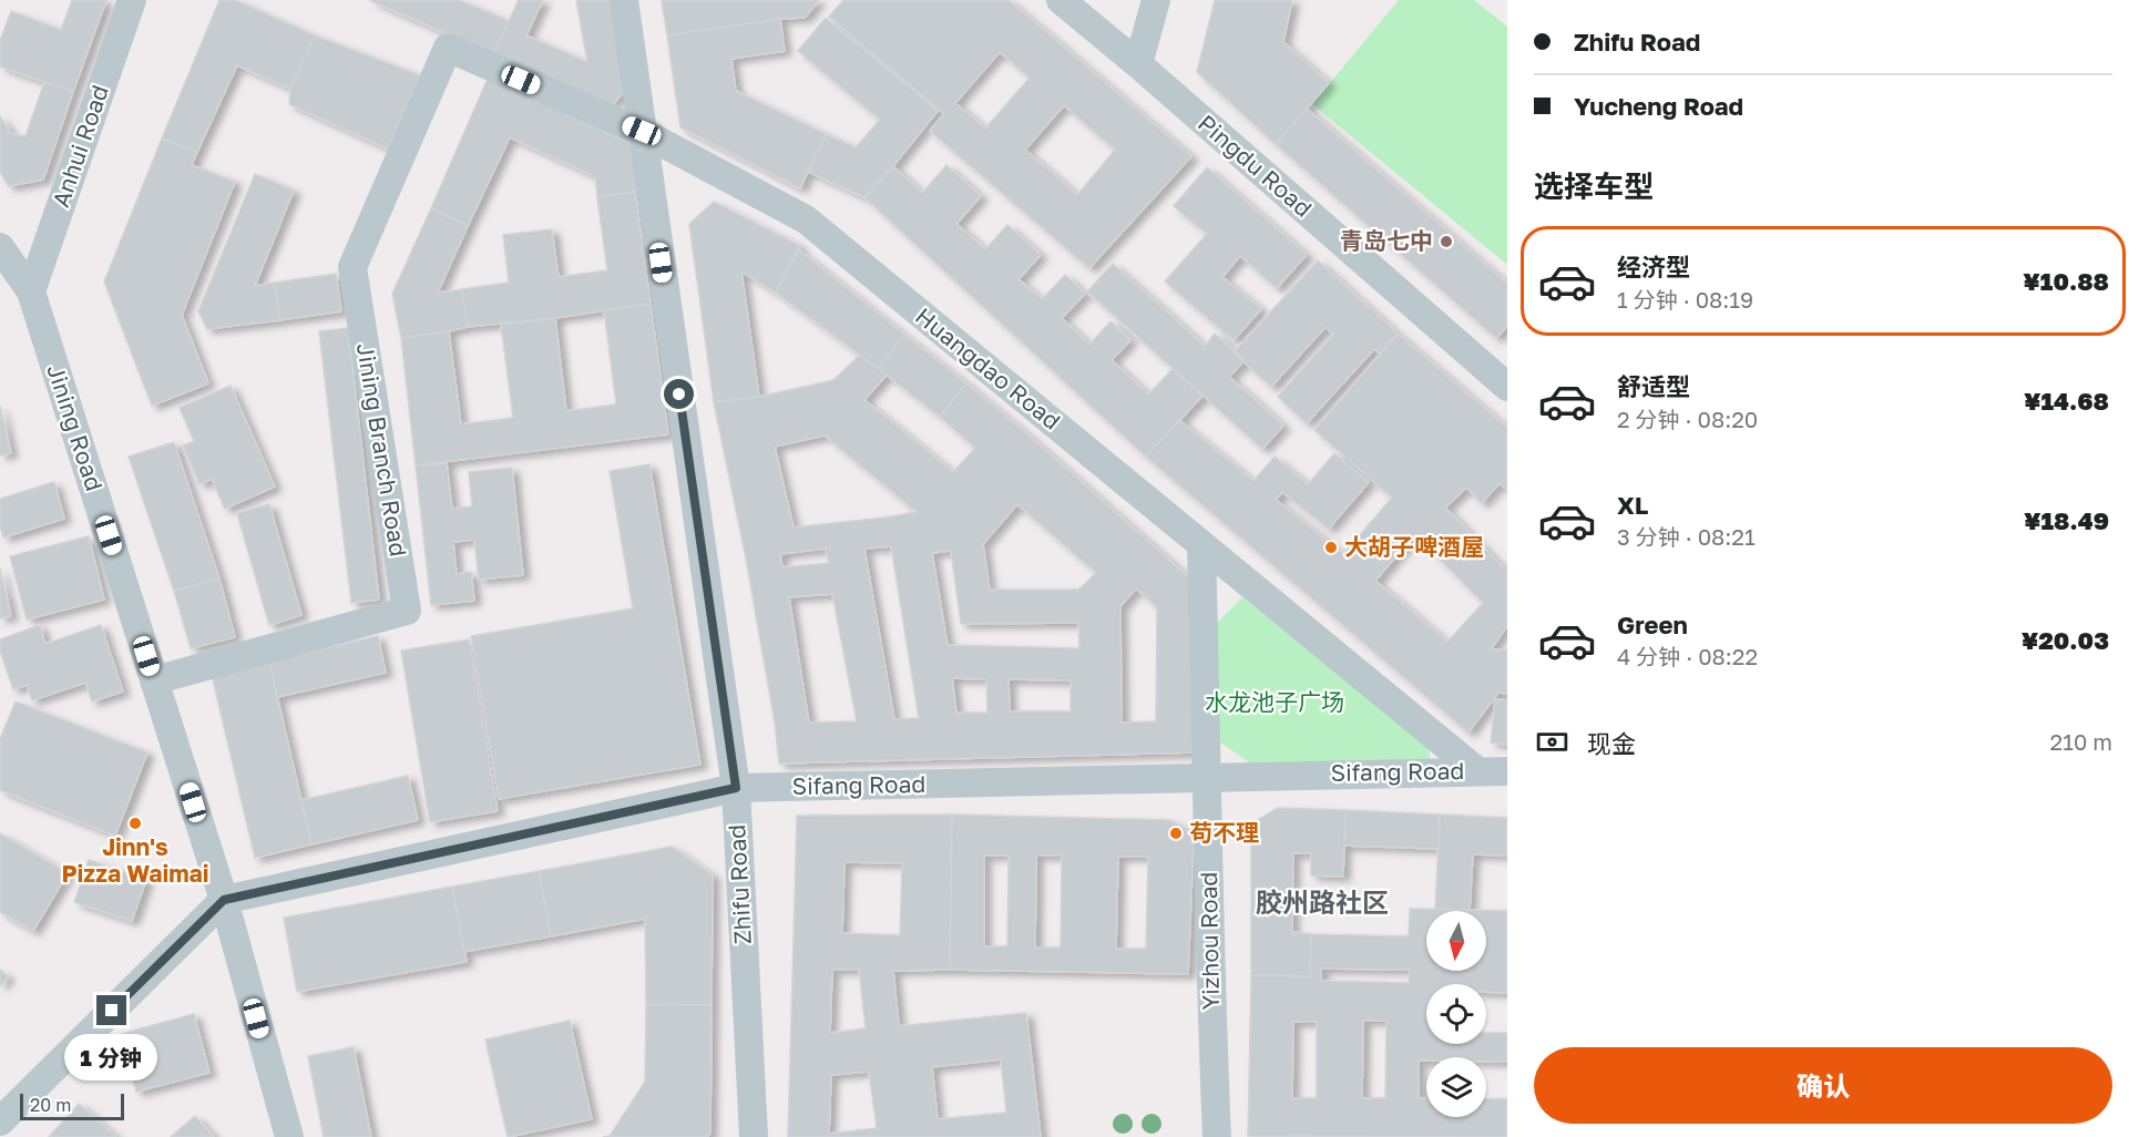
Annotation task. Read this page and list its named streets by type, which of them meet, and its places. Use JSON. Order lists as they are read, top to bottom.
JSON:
{
  "streets": {
    "street": [
      "Anhui Road",
      "Pingdu Road",
      "Huangdao Road",
      "Jining Road",
      "Jining Branch Road",
      "Sifang Road",
      "Zhifu Road",
      "Yizhou Road"
    ]
  },
  "crossings": [
    ["Anhui Road", "Jining Road"],
    ["Huangdao Road", "Jining Branch Road"],
    ["Huangdao Road", "Sifang Road"],
    ["Huangdao Road", "Zhifu Road"],
    ["Huangdao Road", "Yizhou Road"],
    ["Jining Road", "Jining Branch Road"],
    ["Jining Road", "Sifang Road"],
    ["Sifang Road", "Zhifu Road"],
    ["Sifang Road", "Yizhou Road"]
  ],
  "districts": ["胶州路社区"],
  "parks": ["水龙池子广场"],
  "places": [
    "青岛七中",
    "大胡子啤酒屋",
    "Jinn's Pizza Waimai",
    "苟不理"
  ],
  "scale_bar": "20 m",
  "north": "bottom",
  "page": {
    "banner": ["Zhifu Road", "Yucheng Road"],
    "heading": "选择车型",
    "list": [
      {
        "name": "经济型",
        "note": "1 分钟 · 08:19",
        "value": "¥10.88"
      },
      {
        "name": "舒适型",
        "note": "2 分钟 · 08:20",
        "value": "¥14.68"
      },
      {
        "name": "XL",
        "note": "3 分钟 · 08:21",
        "value": "¥18.49"
      },
      {
        "name": "Green",
        "note": "4 分钟 · 08:22",
        "value": "¥20.03"
      }
    ],
    "pay": ["现金", "210 m"],
    "bubble": "1 分钟",
    "buttons": "确认",
    "scale": "20 m"
  }
}
